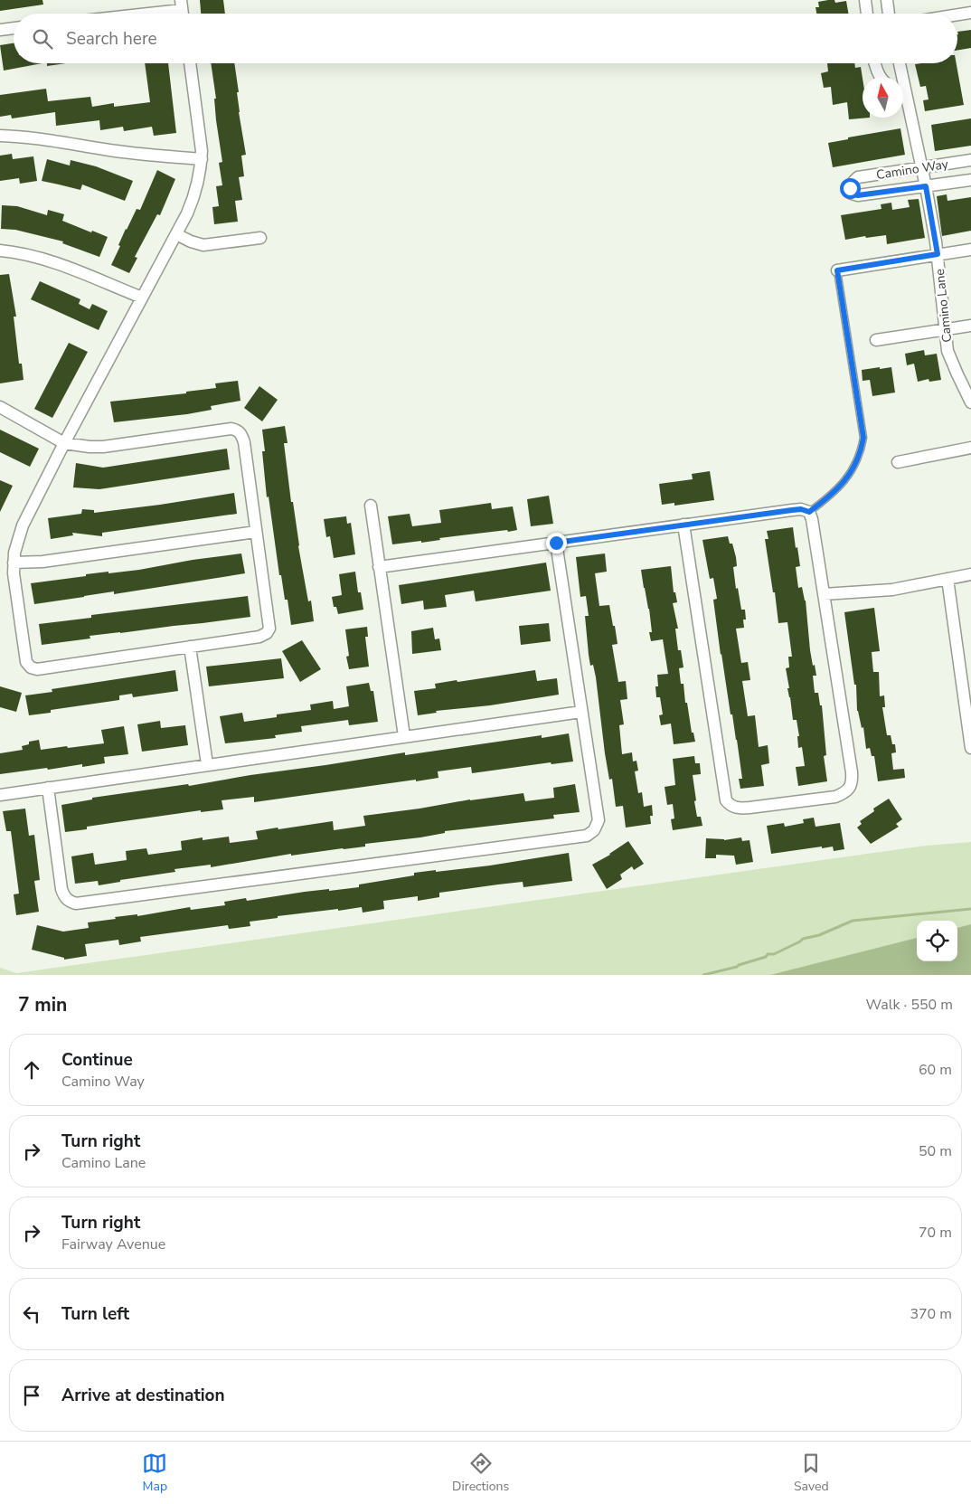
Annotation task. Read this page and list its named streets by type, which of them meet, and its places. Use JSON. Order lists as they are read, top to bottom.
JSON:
{
  "streets": {
    "street": ["Camino Way", "Camino Lane"]
  },
  "crossings": [
    ["Camino Way", "Camino Lane"]
  ],
  "north": "top",
  "page": {
    "search": "Search here",
    "heading": ["7 min", "Walk · 550 m"],
    "list": [
      ["Continue", "Camino Way", "60 m"],
      ["Turn right", "Camino Lane", "50 m"],
      ["Turn right", "Fairway Avenue", "70 m"],
      ["Turn left", "370 m"],
      "Arrive at destination"
    ],
    "nav": ["Map", "Directions", "Saved"]
  }
}
